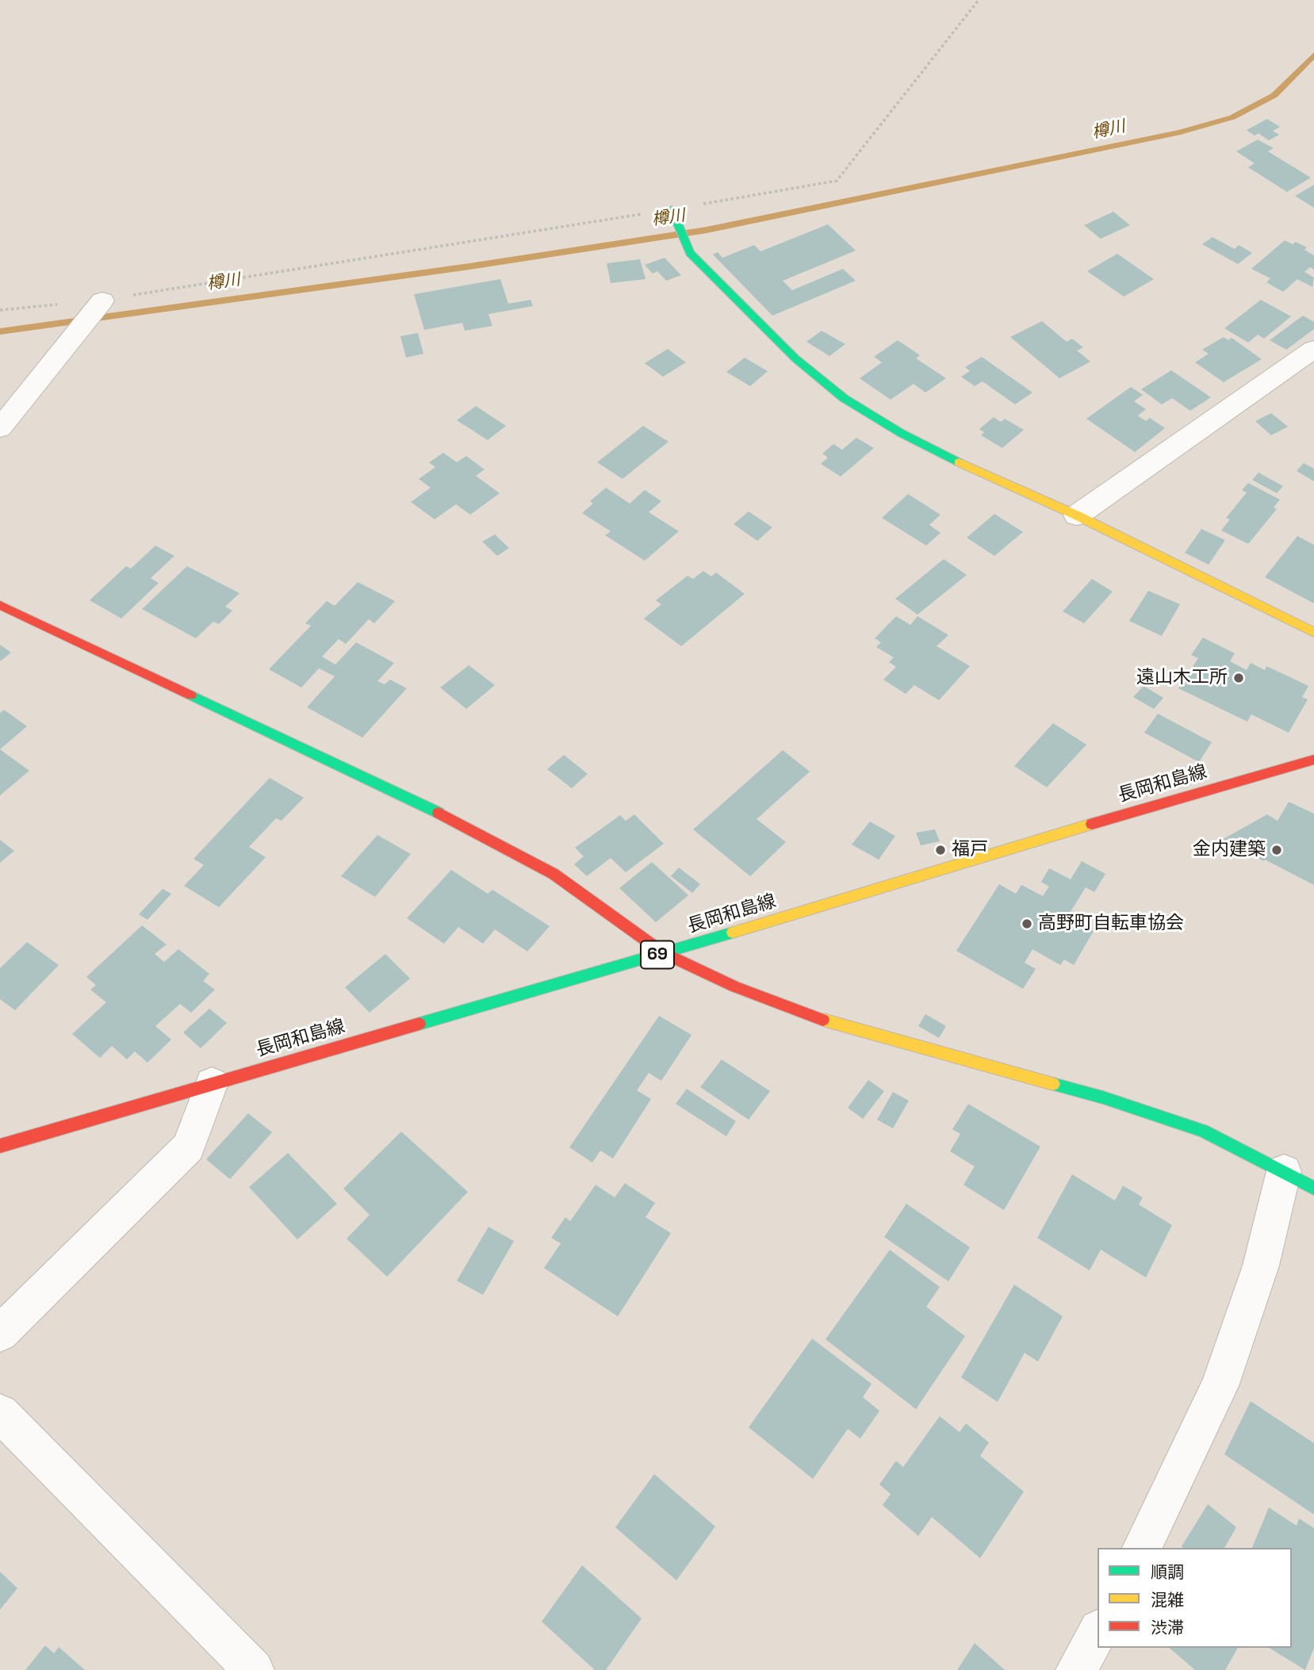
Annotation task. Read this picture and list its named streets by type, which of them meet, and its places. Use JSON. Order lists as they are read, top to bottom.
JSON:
{
  "streets": {
    "street": ["長岡和島線", "69"]
  },
  "water": ["樽川"],
  "places": [
    "遠山木工所",
    "福戸",
    "金内建築",
    "高野町自転車協会"
  ],
  "legend": ["順調", "混雑", "渋滞"]
}
